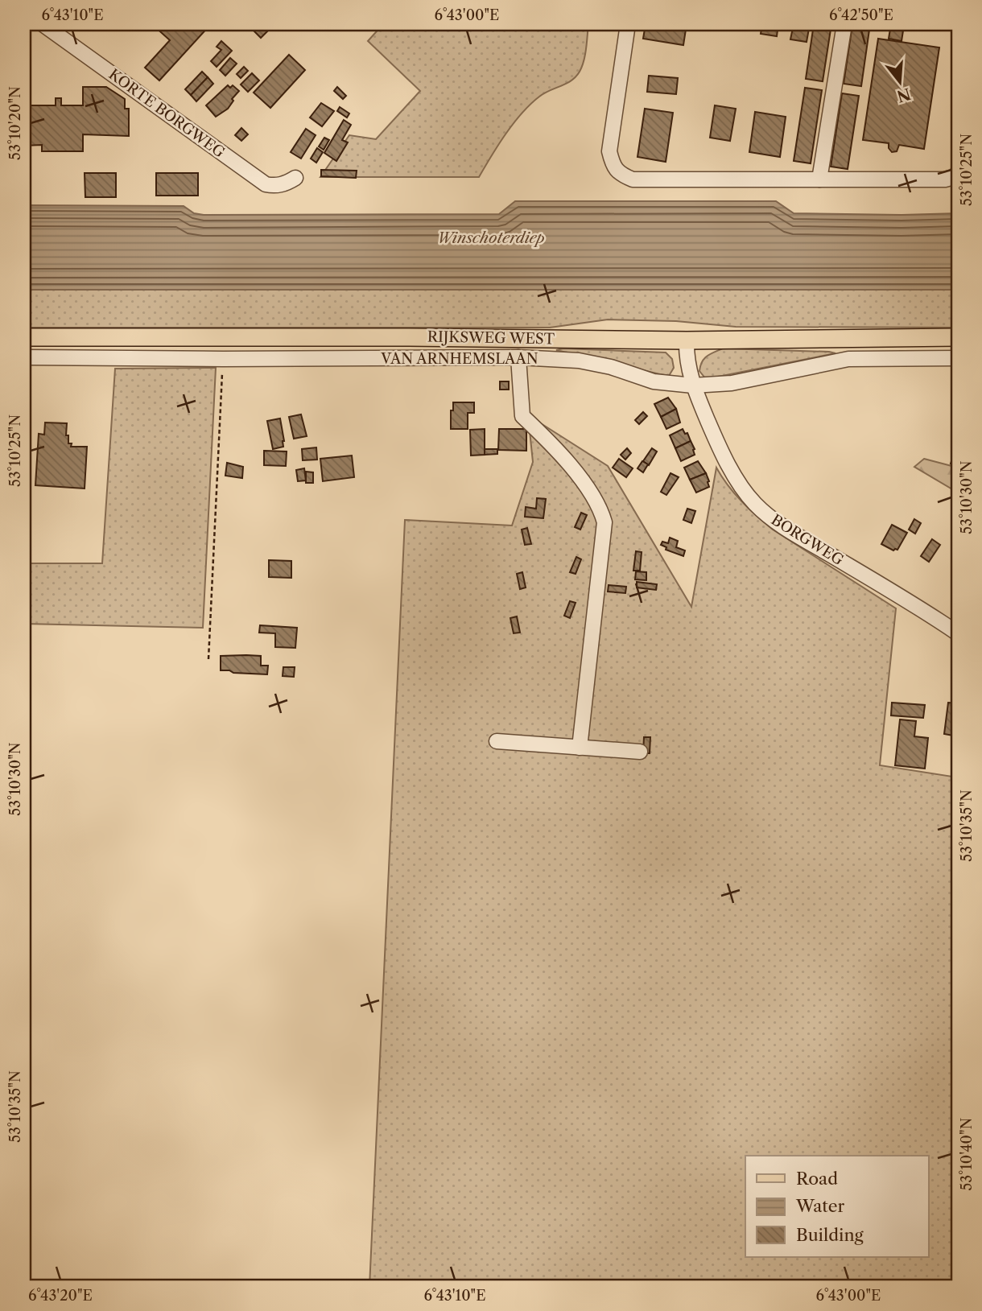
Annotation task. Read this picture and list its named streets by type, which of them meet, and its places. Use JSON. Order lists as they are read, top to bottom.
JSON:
{
  "streets": {
    "main road": ["RIJKSWEG WEST"],
    "street": ["KORTE BORGWEG", "VAN ARNHEMSLAAN", "BORGWEG"]
  },
  "crossings": [
    ["RIJKSWEG WEST", "BORGWEG"],
    ["VAN ARNHEMSLAAN", "BORGWEG"]
  ],
  "water": ["Winschoterdiep"],
  "legend": ["Road", "Water", "Building"],
  "north": "bottom",
  "coordinates": [
    "6°43'10\"E",
    "6°43'00\"E",
    "6°42'50\"E",
    "53°10'20\"N",
    "53°10'25\"N",
    "53°10'30\"N",
    "53°10'35\"N",
    "53°10'40\"N",
    "6°43'20\"E"
  ]
}
